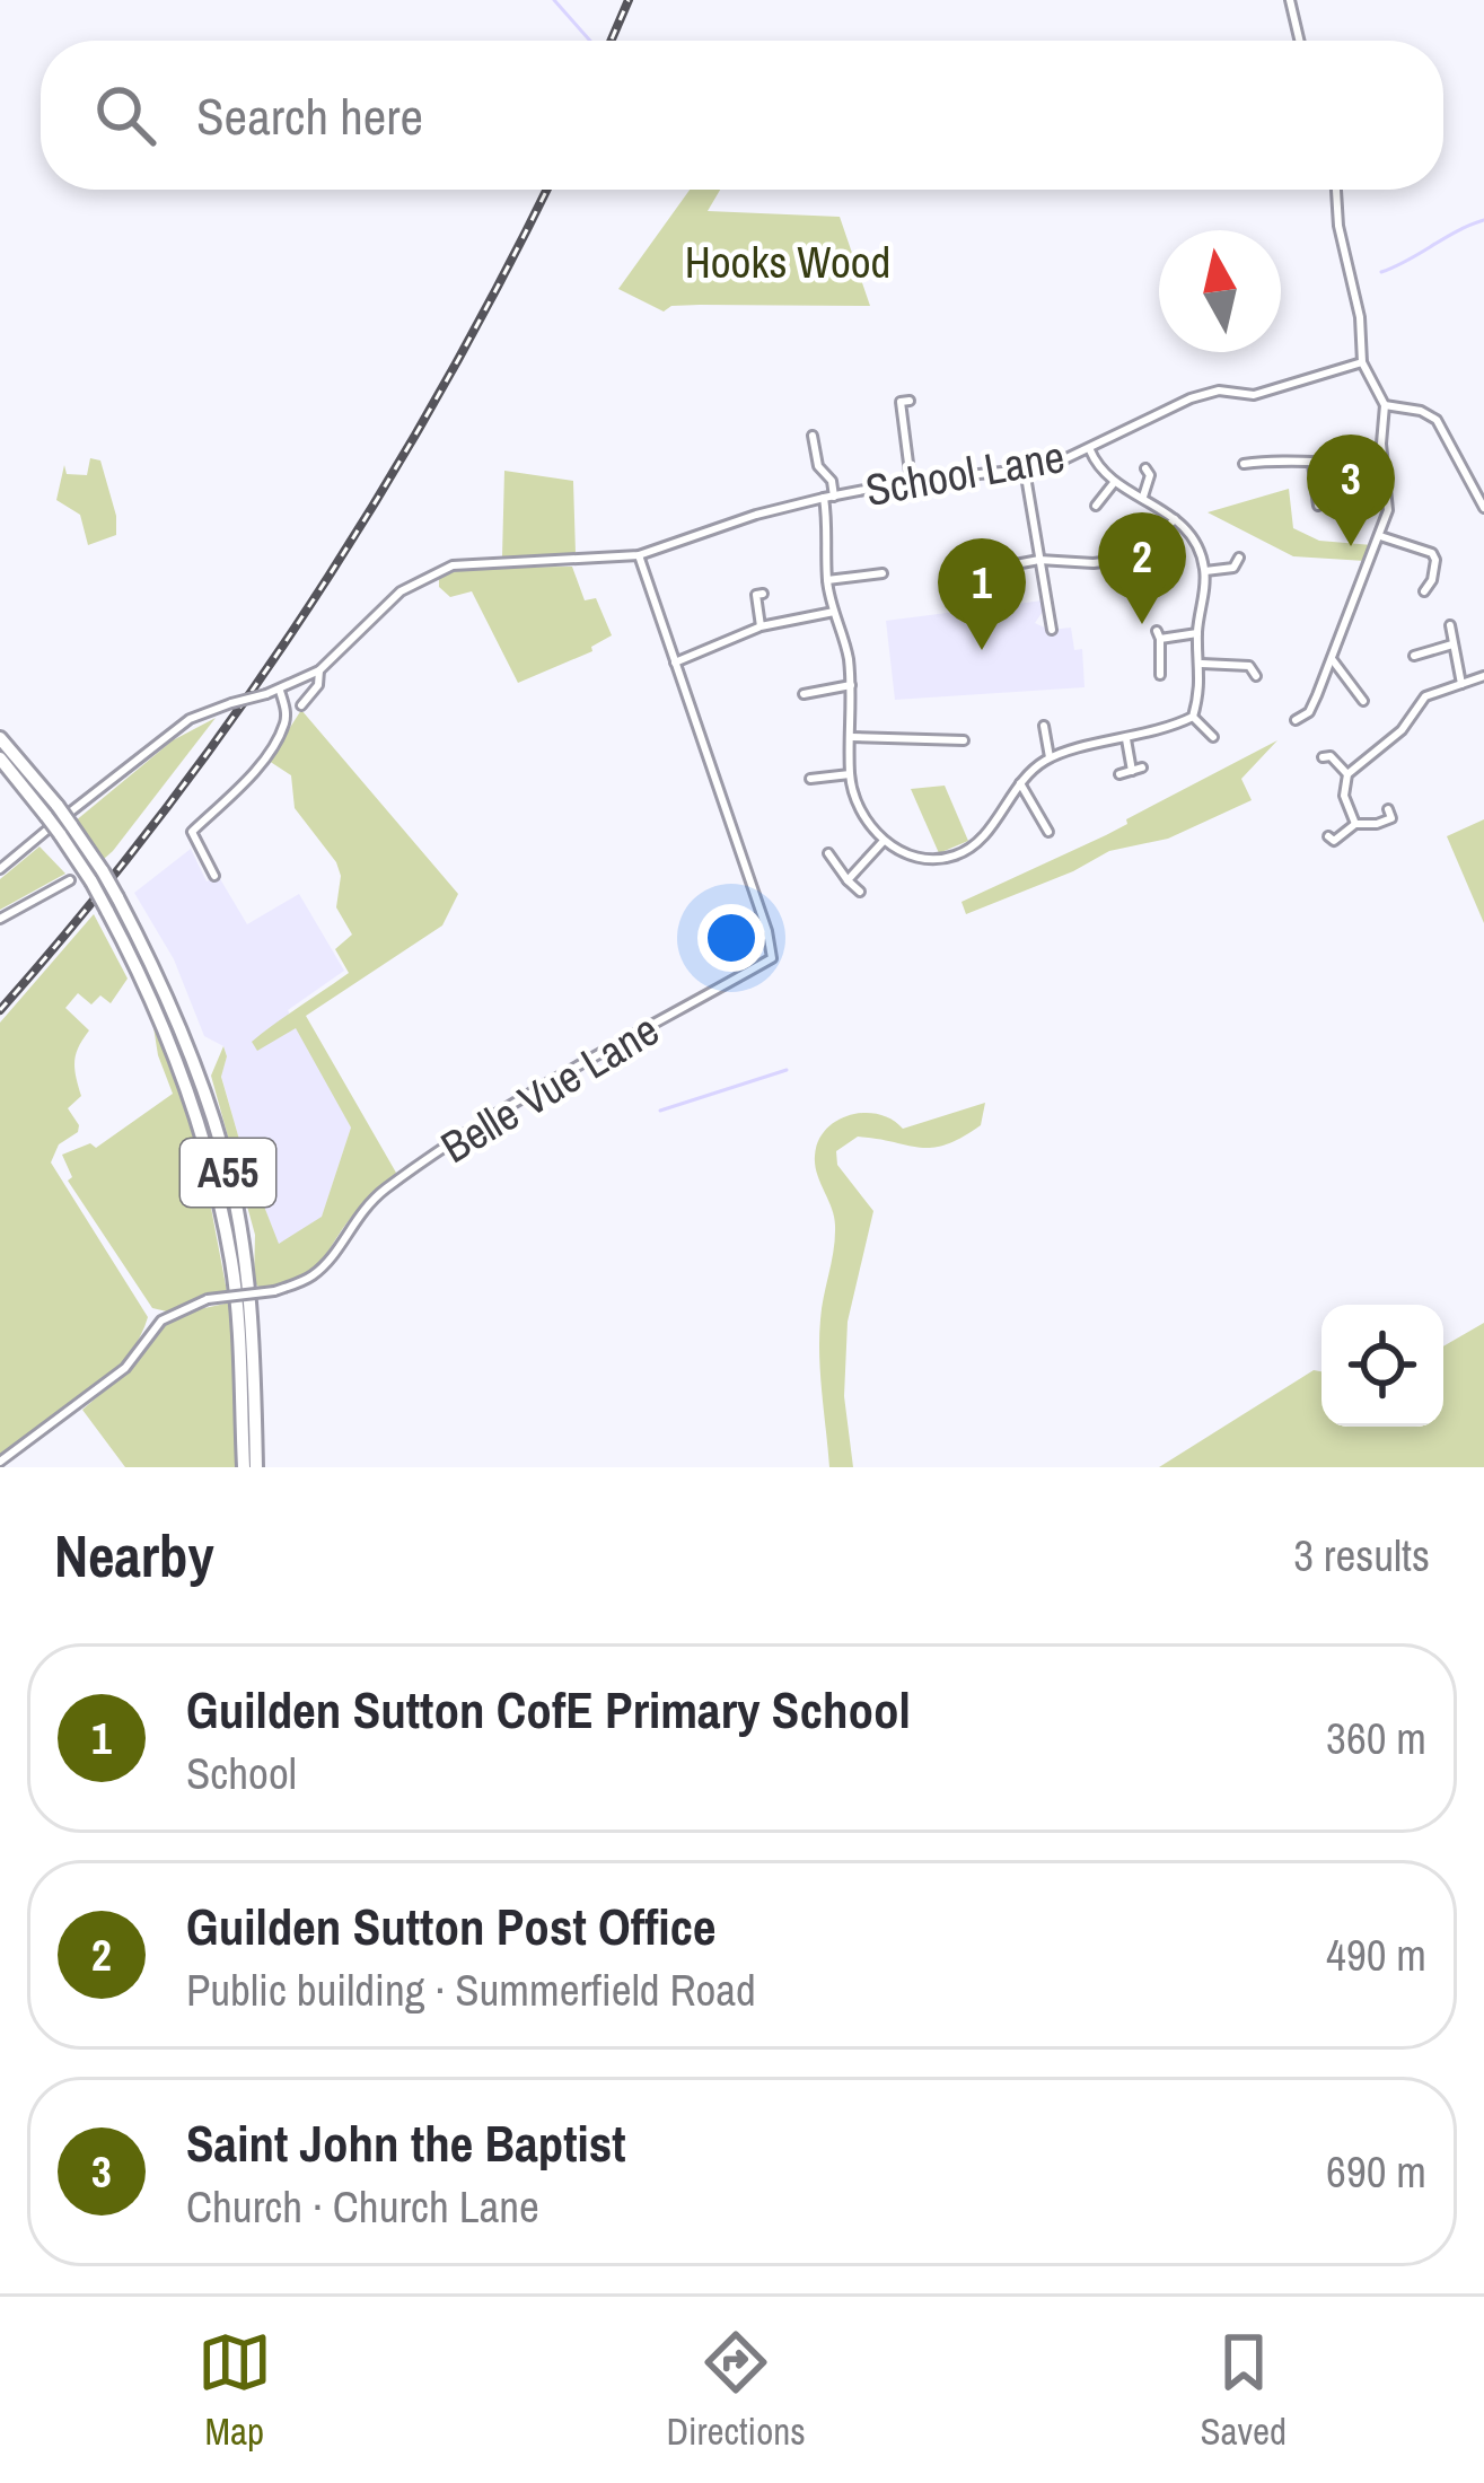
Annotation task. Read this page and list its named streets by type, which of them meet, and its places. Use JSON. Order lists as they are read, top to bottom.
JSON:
{
  "streets": {
    "highway": ["A55"],
    "street": ["School Lane", "Belle Vue Lane"]
  },
  "crossings": [
    ["School Lane", "Belle Vue Lane"]
  ],
  "parks": ["Hooks Wood"],
  "north": "top",
  "page": {
    "search": "Search here",
    "pins": ["3", "2", "1"],
    "heading": ["Nearby", "3 results"],
    "list": [
      {
        "mark": "1",
        "name": "Guilden Sutton CofE Primary School",
        "note": "School",
        "value": "360 m"
      },
      {
        "mark": "2",
        "name": "Guilden Sutton Post Office",
        "note": "Public building · Summerfield Road",
        "value": "490 m"
      },
      {
        "mark": "3",
        "name": "Saint John the Baptist",
        "note": "Church · Church Lane",
        "value": "690 m"
      }
    ],
    "nav": ["Map", "Directions", "Saved"]
  }
}
